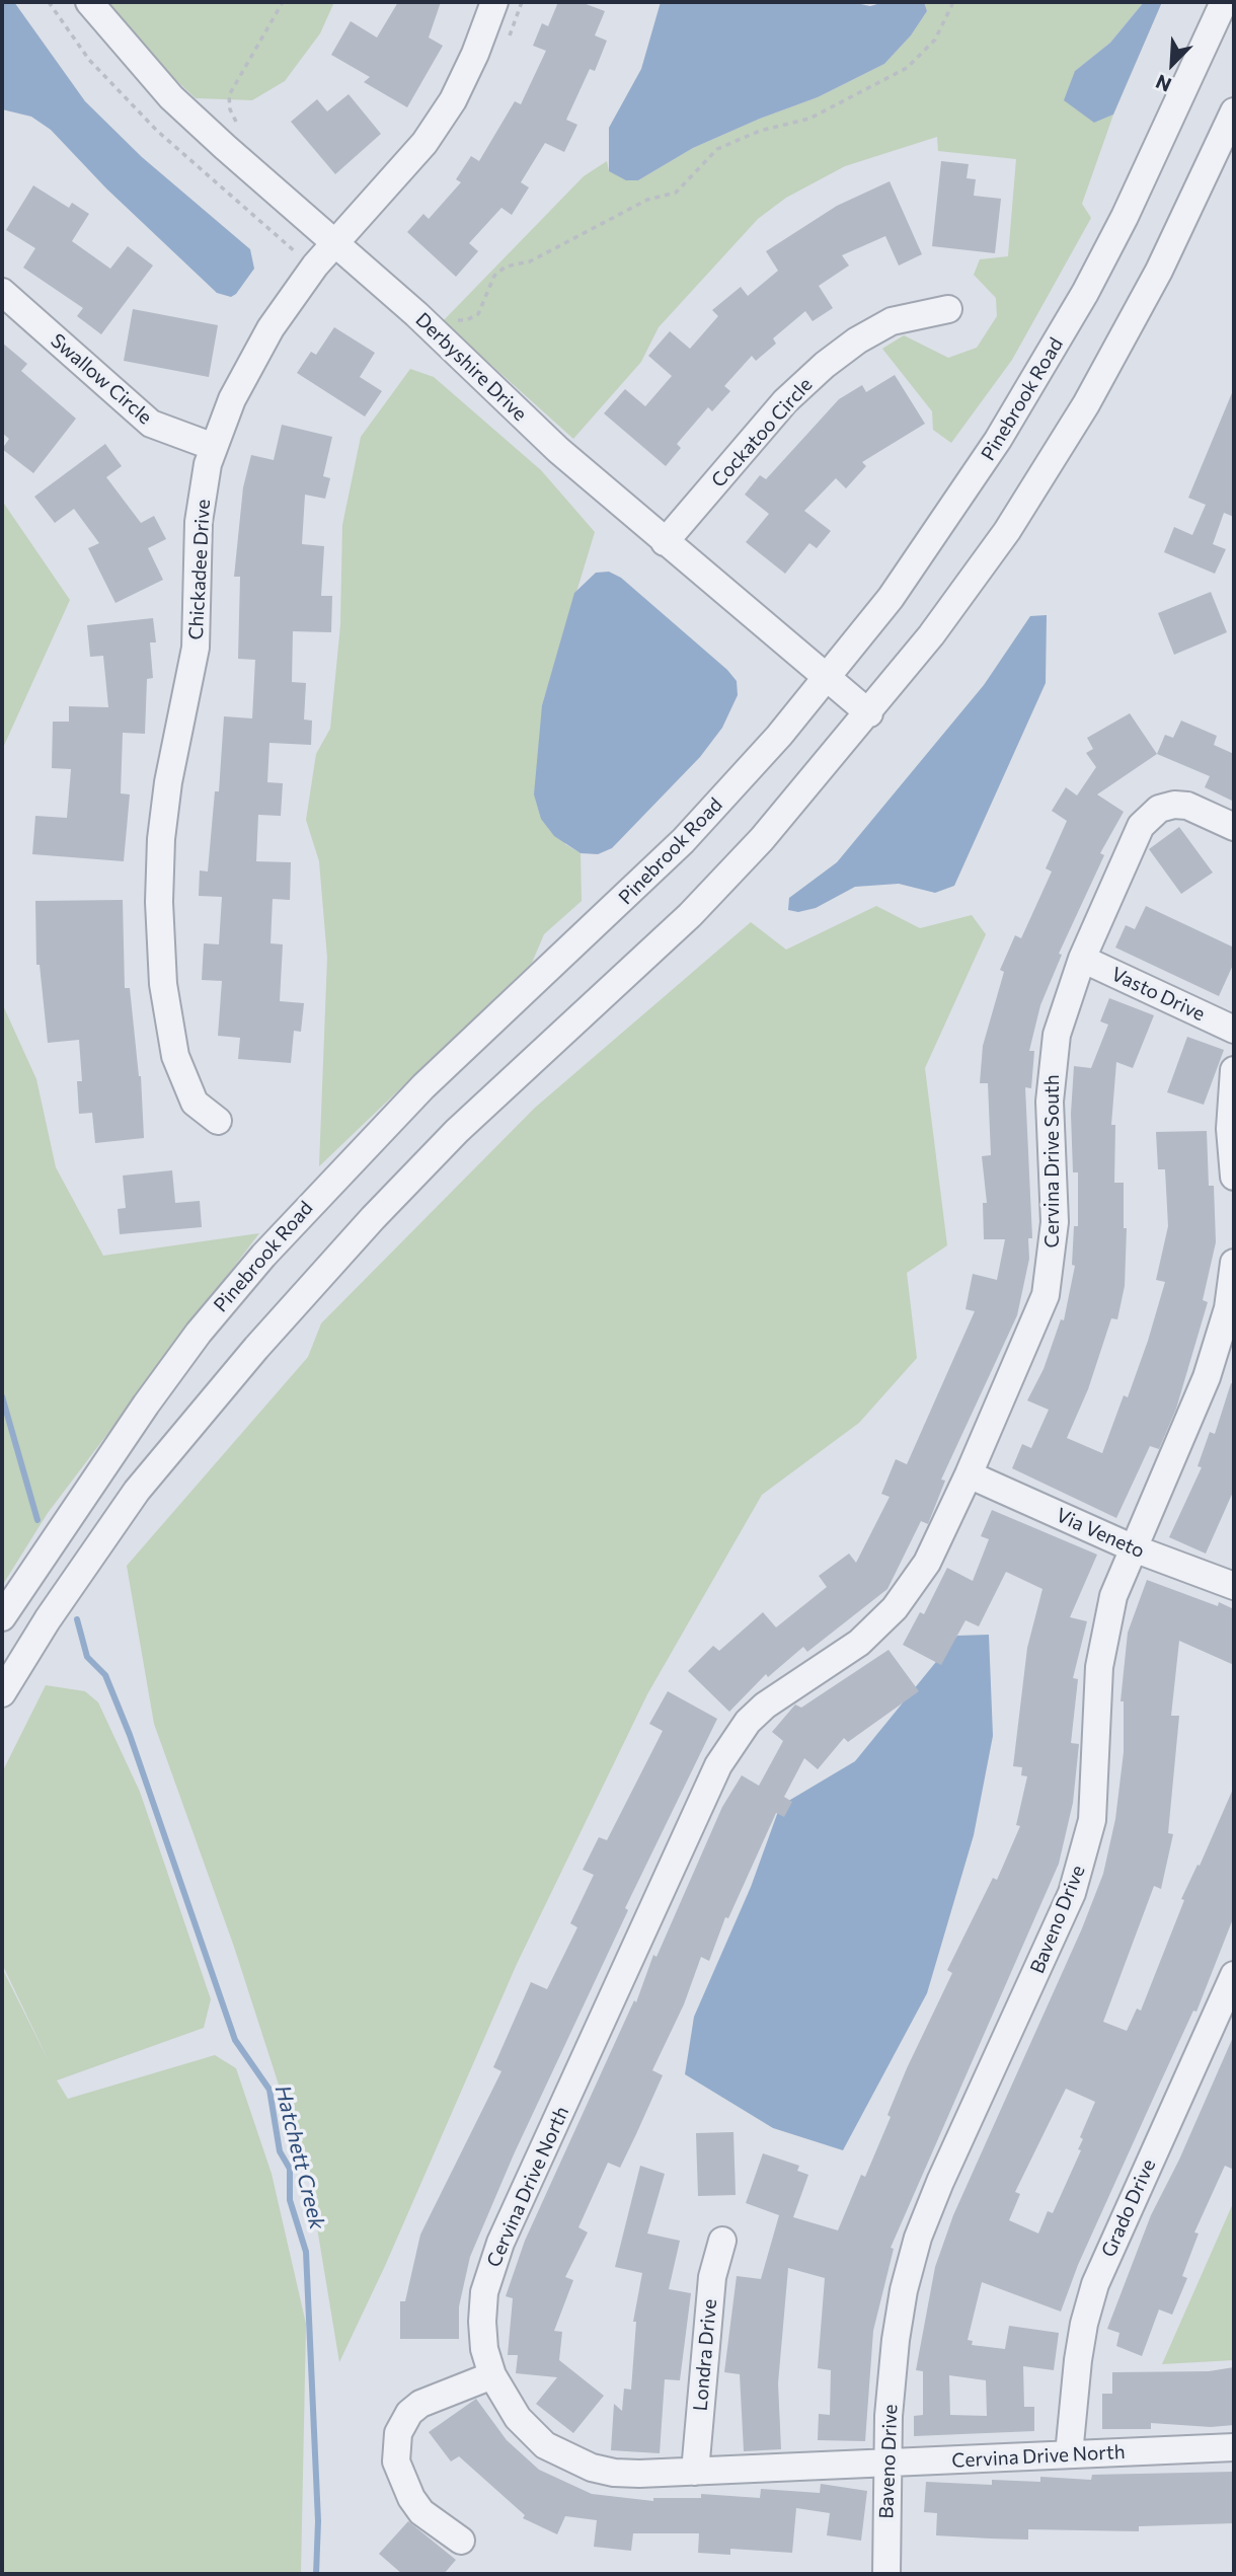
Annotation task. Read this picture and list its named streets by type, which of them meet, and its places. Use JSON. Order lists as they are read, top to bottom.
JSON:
{
  "streets": {
    "street": [
      "Derbyshire Drive",
      "Swallow Circle",
      "Pinebrook Road",
      "Cockatoo Circle",
      "Chickadee Drive",
      "Vasto Drive",
      "Cervina Drive South",
      "Via Veneto",
      "Baveno Drive",
      "Cervina Drive North",
      "Grado Drive",
      "Londra Drive"
    ]
  },
  "crossings": [
    ["Derbyshire Drive", "Pinebrook Road"],
    ["Derbyshire Drive", "Cockatoo Circle"],
    ["Derbyshire Drive", "Chickadee Drive"],
    ["Swallow Circle", "Chickadee Drive"],
    ["Vasto Drive", "Cervina Drive South"],
    ["Cervina Drive South", "Via Veneto"],
    ["Cervina Drive South", "Cervina Drive North"],
    ["Via Veneto", "Baveno Drive"],
    ["Via Veneto", "Cervina Drive North"],
    ["Baveno Drive", "Cervina Drive North"],
    ["Cervina Drive North", "Grado Drive"],
    ["Cervina Drive North", "Londra Drive"]
  ],
  "water": ["Hatchett Creek"],
  "north": "bottom left"
}
